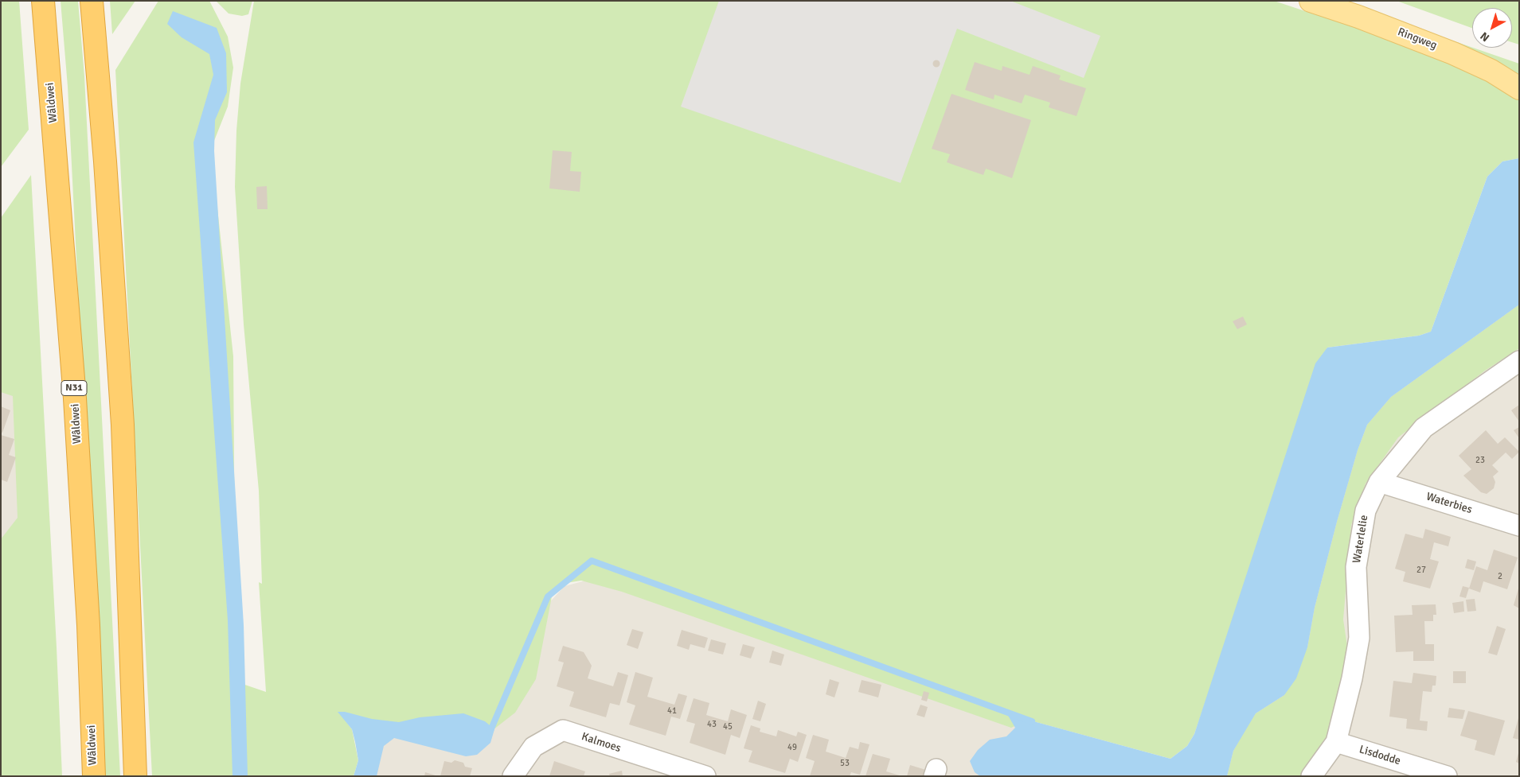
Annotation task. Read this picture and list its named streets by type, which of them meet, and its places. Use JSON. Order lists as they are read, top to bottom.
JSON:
{
  "streets": {
    "highway": ["Wâldwei", "N31"],
    "main road": ["Ringweg"],
    "street": [
      "Waterbies",
      "Waterlelie",
      "Kalmoes",
      "Lisdodde"
    ]
  },
  "crossings": [
    ["Waterbies", "Waterlelie"],
    ["Waterlelie", "Lisdodde"]
  ],
  "house_numbers": [
    "23",
    "27",
    "2",
    "41",
    "43",
    "45",
    "49",
    "53"
  ],
  "north": "bottom left"
}
